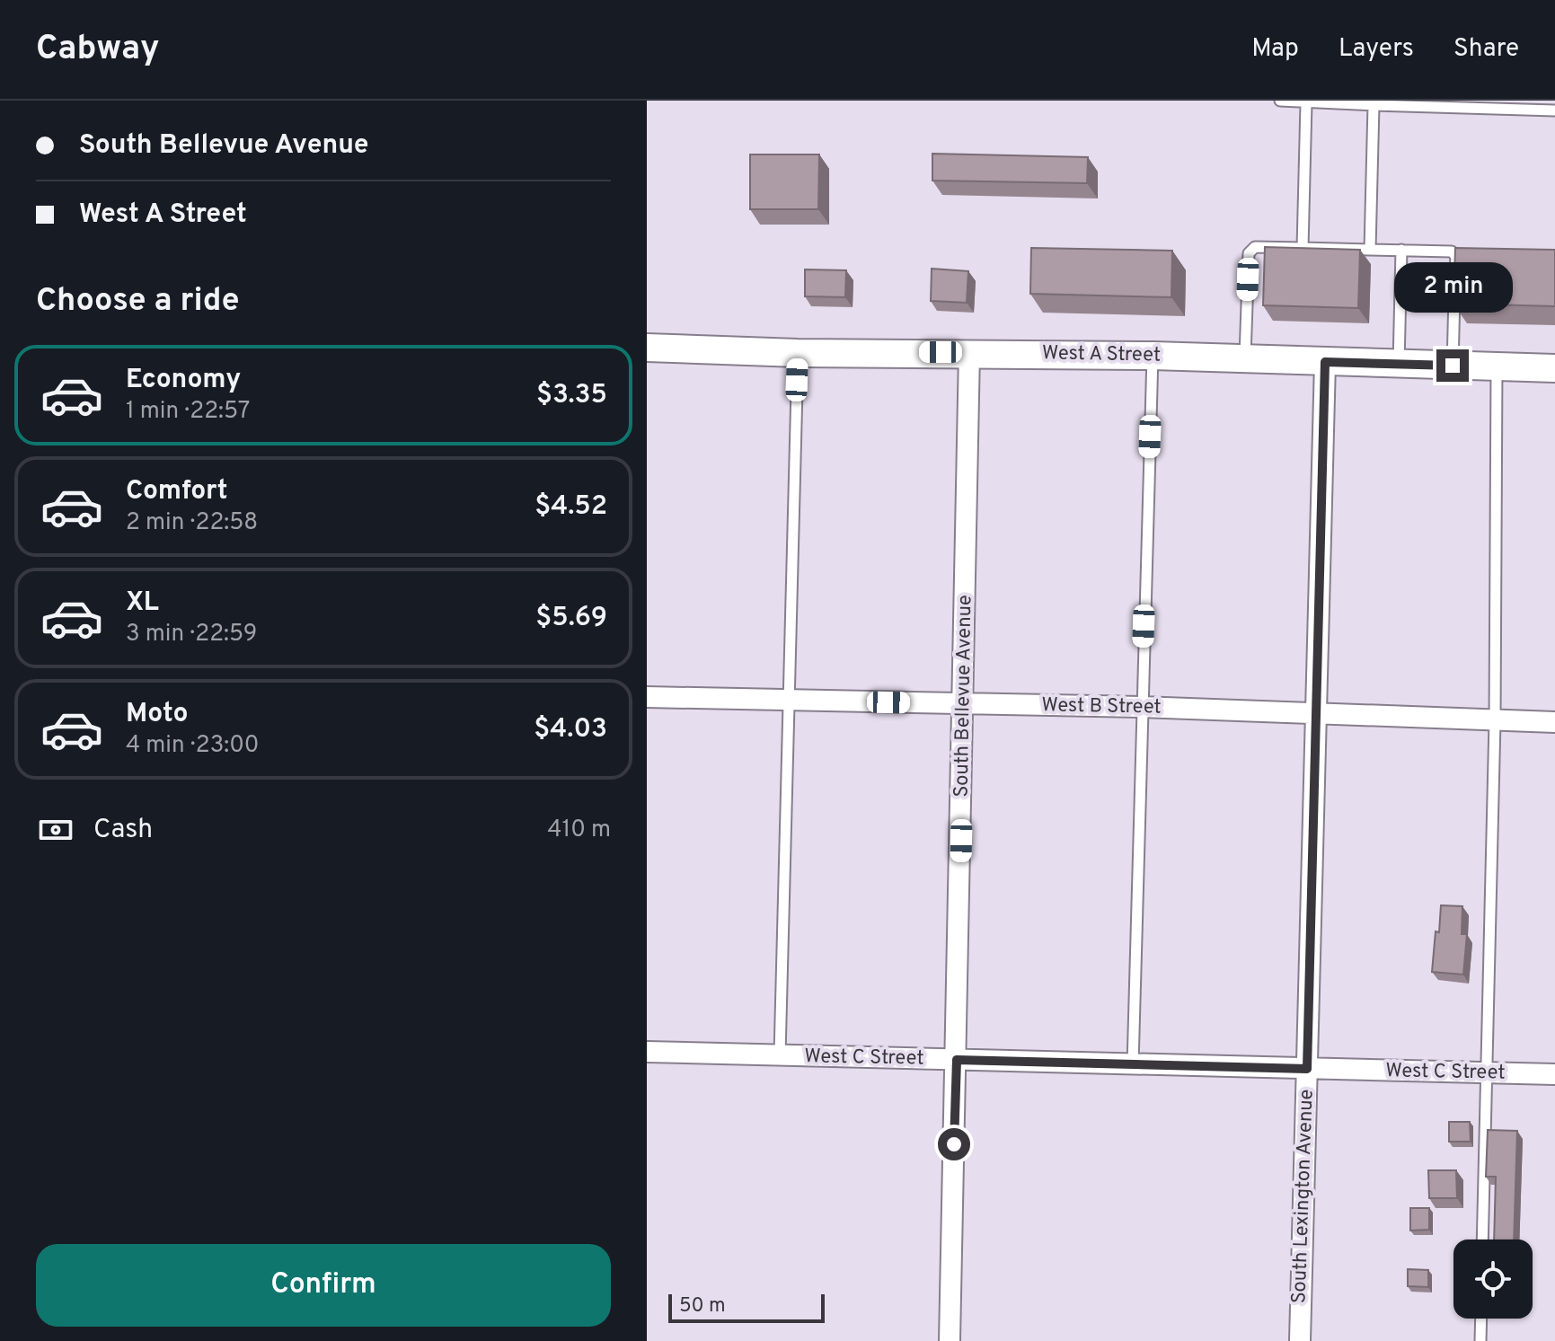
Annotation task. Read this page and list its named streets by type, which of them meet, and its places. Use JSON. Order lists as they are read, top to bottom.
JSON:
{
  "streets": {
    "street": [
      "West A Street",
      "South Bellevue Avenue",
      "West B Street",
      "West C Street",
      "South Lexington Avenue"
    ]
  },
  "crossings": [
    ["West A Street", "South Bellevue Avenue"],
    ["West A Street", "South Lexington Avenue"],
    ["South Bellevue Avenue", "West B Street"],
    ["South Bellevue Avenue", "West C Street"],
    ["West B Street", "South Lexington Avenue"],
    ["West C Street", "South Lexington Avenue"]
  ],
  "scale_bar": "50 m",
  "page": {
    "header": "Cabway",
    "nav": ["Map", "Layers", "Share"],
    "banner": ["South Bellevue Avenue", "West A Street"],
    "heading": "Choose a ride",
    "bubble": "2 min",
    "list": [
      {
        "name": "Economy",
        "note": "1 min · 22:57",
        "value": "$3.35"
      },
      {
        "name": "Comfort",
        "note": "2 min · 22:58",
        "value": "$4.52"
      },
      {
        "name": "XL",
        "note": "3 min · 22:59",
        "value": "$5.69"
      },
      {
        "name": "Moto",
        "note": "4 min · 23:00",
        "value": "$4.03"
      }
    ],
    "pay": ["Cash", "410 m"],
    "buttons": "Confirm",
    "scale": "50 m"
  }
}
